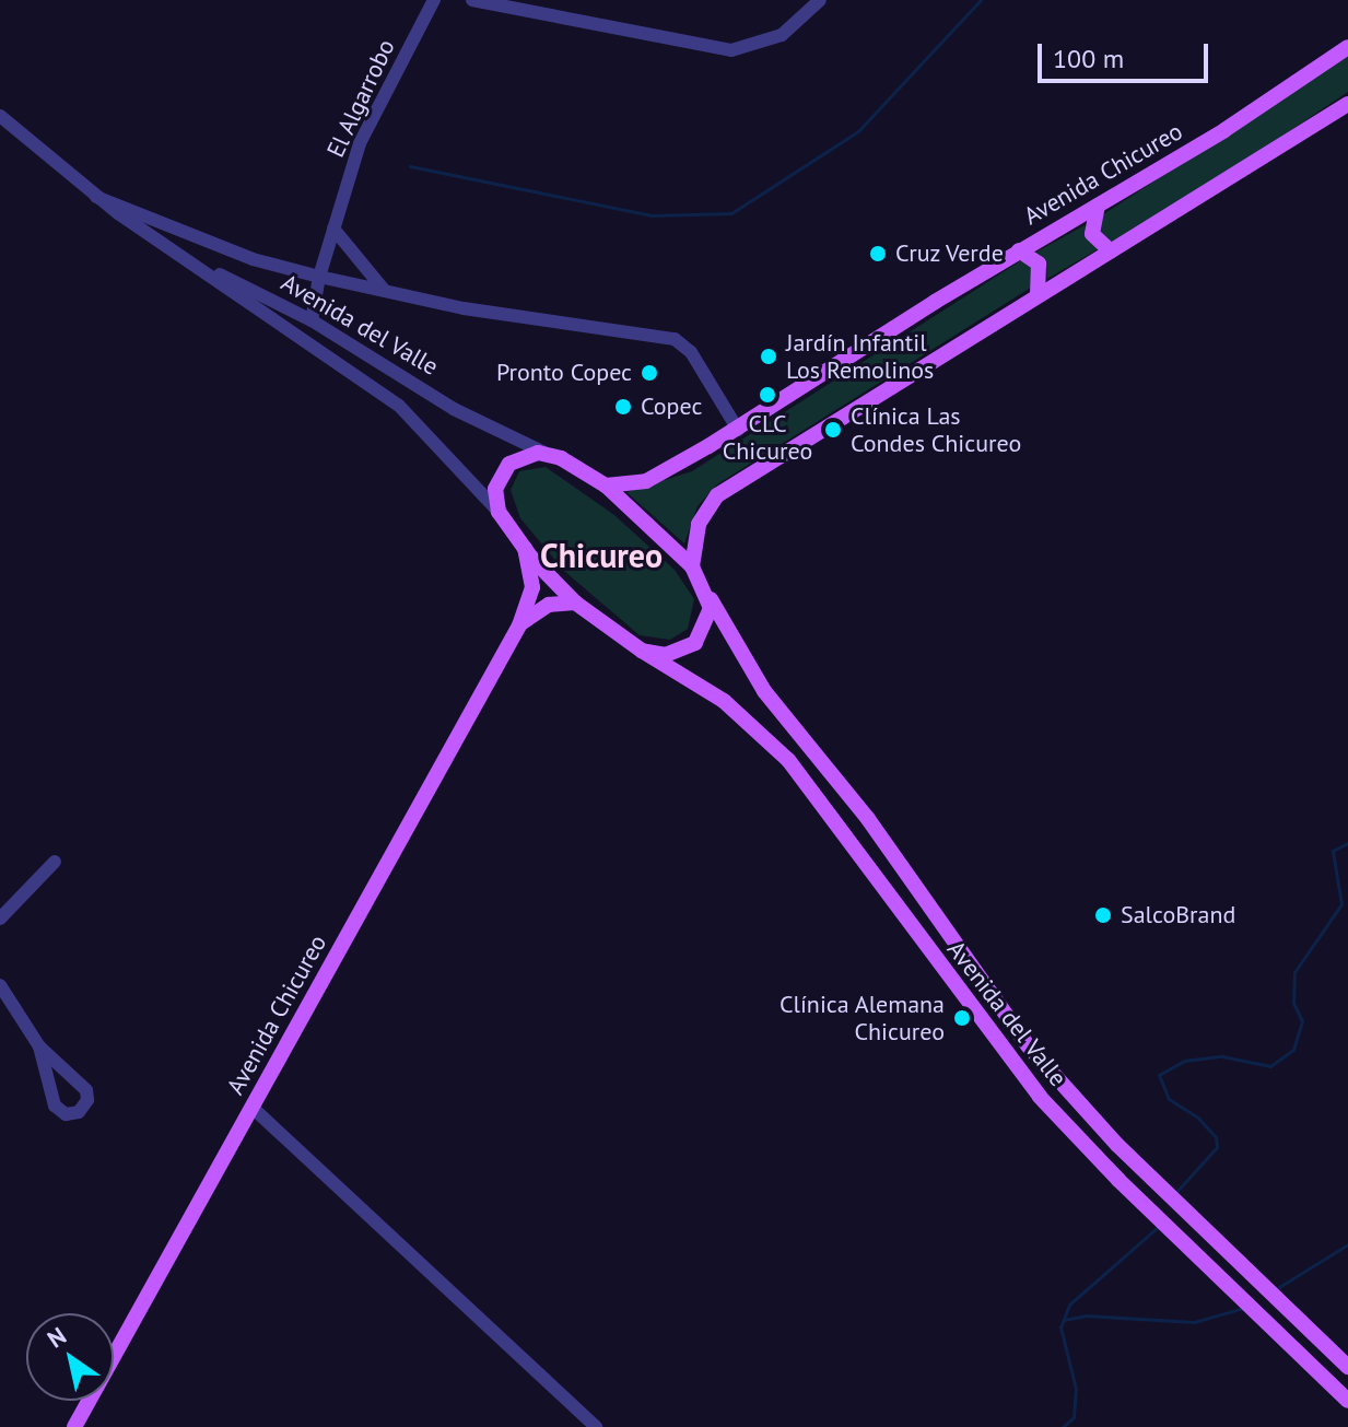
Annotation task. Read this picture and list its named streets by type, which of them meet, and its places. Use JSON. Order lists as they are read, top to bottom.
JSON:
{
  "streets": {
    "main road": ["Avenida Chicureo", "Avenida del Valle"],
    "street": ["El Algarrobo"]
  },
  "crossings": [
    ["El Algarrobo", "Avenida del Valle"],
    ["Avenida Chicureo", "Avenida del Valle"]
  ],
  "districts": ["Chicureo"],
  "places": [
    "Cruz Verde",
    "Jardín Infantil Los Remolinos",
    "Pronto Copec",
    "CLC Chicureo",
    "Copec",
    "Clínica Las Condes Chicureo",
    "SalcoBrand",
    "Clínica Alemana Chicureo"
  ],
  "scale_bar": "100 m",
  "north": "top left"
}
